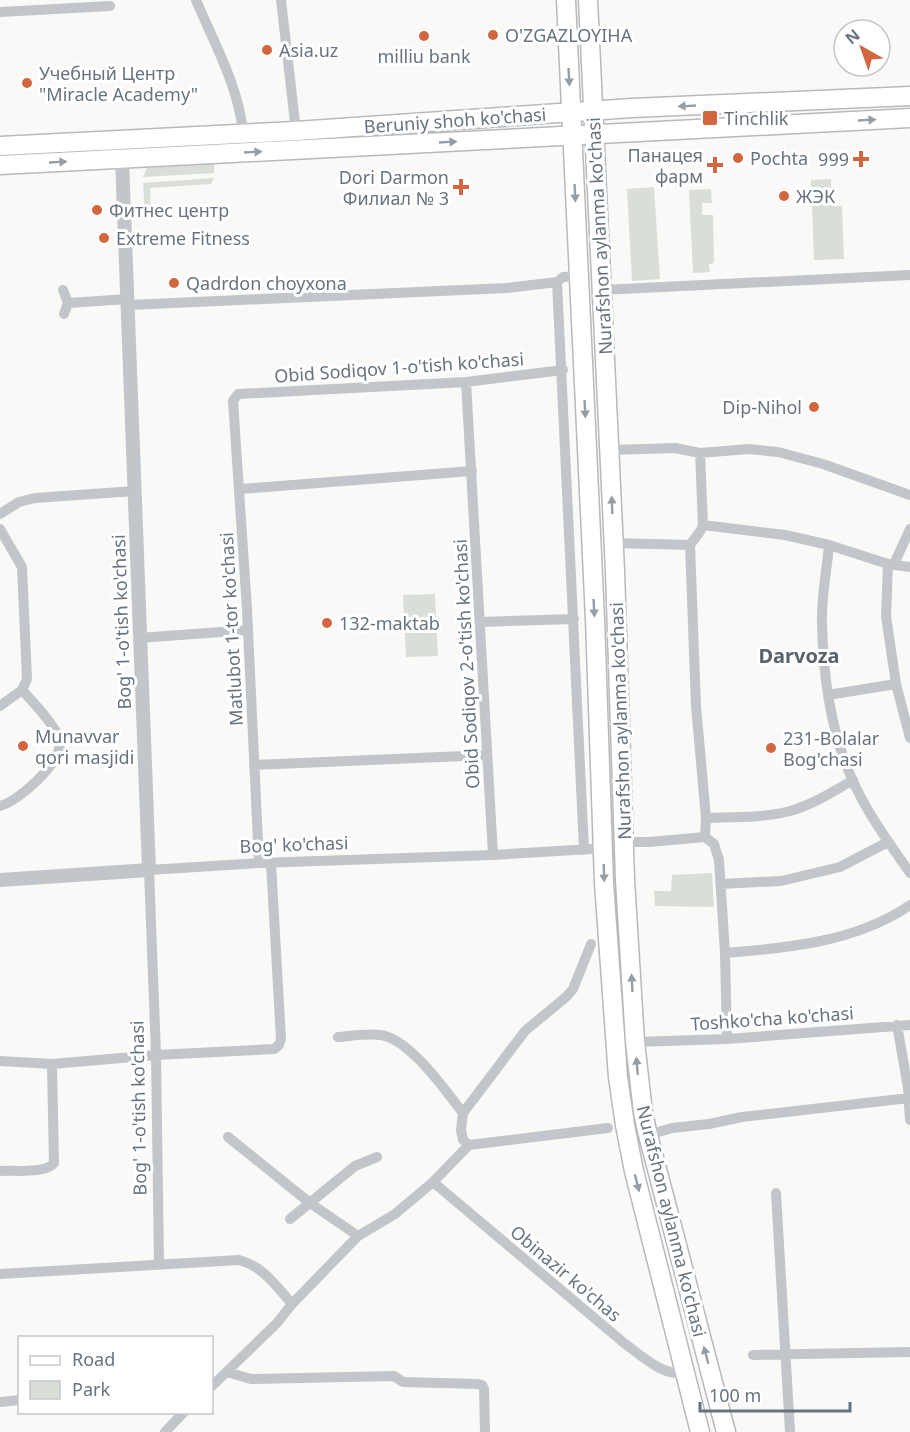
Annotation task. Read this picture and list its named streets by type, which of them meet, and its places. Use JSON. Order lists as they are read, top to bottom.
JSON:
{
  "streets": {
    "main road": ["Beruniy shoh ko'chasi", "Nurafshon aylanma ko'chasi"],
    "street": [
      "Obid Sodiqov 1-o'tish ko'chasi",
      "Bog' 1-o'tish ko'chasi",
      "Matlubot 1-tor ko'chasi",
      "Obid Sodiqov 2-o'tish ko'chasi",
      "Bog' ko'chasi",
      "Toshko'cha ko'chasi",
      "Obinazir ko'chas"
    ]
  },
  "crossings": [
    ["Beruniy shoh ko'chasi", "Nurafshon aylanma ko'chasi"],
    ["Beruniy shoh ko'chasi", "Bog' 1-o'tish ko'chasi"],
    ["Nurafshon aylanma ko'chasi", "Toshko'cha ko'chasi"],
    ["Nurafshon aylanma ko'chasi", "Obinazir ko'chas"],
    ["Obid Sodiqov 1-o'tish ko'chasi", "Matlubot 1-tor ko'chasi"],
    ["Obid Sodiqov 1-o'tish ko'chasi", "Obid Sodiqov 2-o'tish ko'chasi"],
    ["Bog' 1-o'tish ko'chasi", "Matlubot 1-tor ko'chasi"],
    ["Bog' 1-o'tish ko'chasi", "Bog' ko'chasi"],
    ["Matlubot 1-tor ko'chasi", "Bog' ko'chasi"],
    ["Obid Sodiqov 2-o'tish ko'chasi", "Bog' ko'chasi"]
  ],
  "districts": ["Darvoza"],
  "places": {
    "other": [
      "O'ZGAZLOYIHA",
      "milliu bank",
      "Asia.uz",
      "Учебный Центр \"Miracle Academy\"",
      "Pochta",
      "ЖЭК",
      "Фитнес центр",
      "Extreme Fitness",
      "Qadrdon choyxona",
      "Dip-Nihol",
      "132-maktab",
      "Munavvar qori masjidi",
      "231-Bolalar Bog'chasi"
    ],
    "transit": ["Tinchlik"],
    "health": ["999", "Панацея фарм", "Dori Darmon Филиал № 3"]
  },
  "legend": ["Road", "Park"],
  "scale_bar": "100 m",
  "north": "top left"
}
